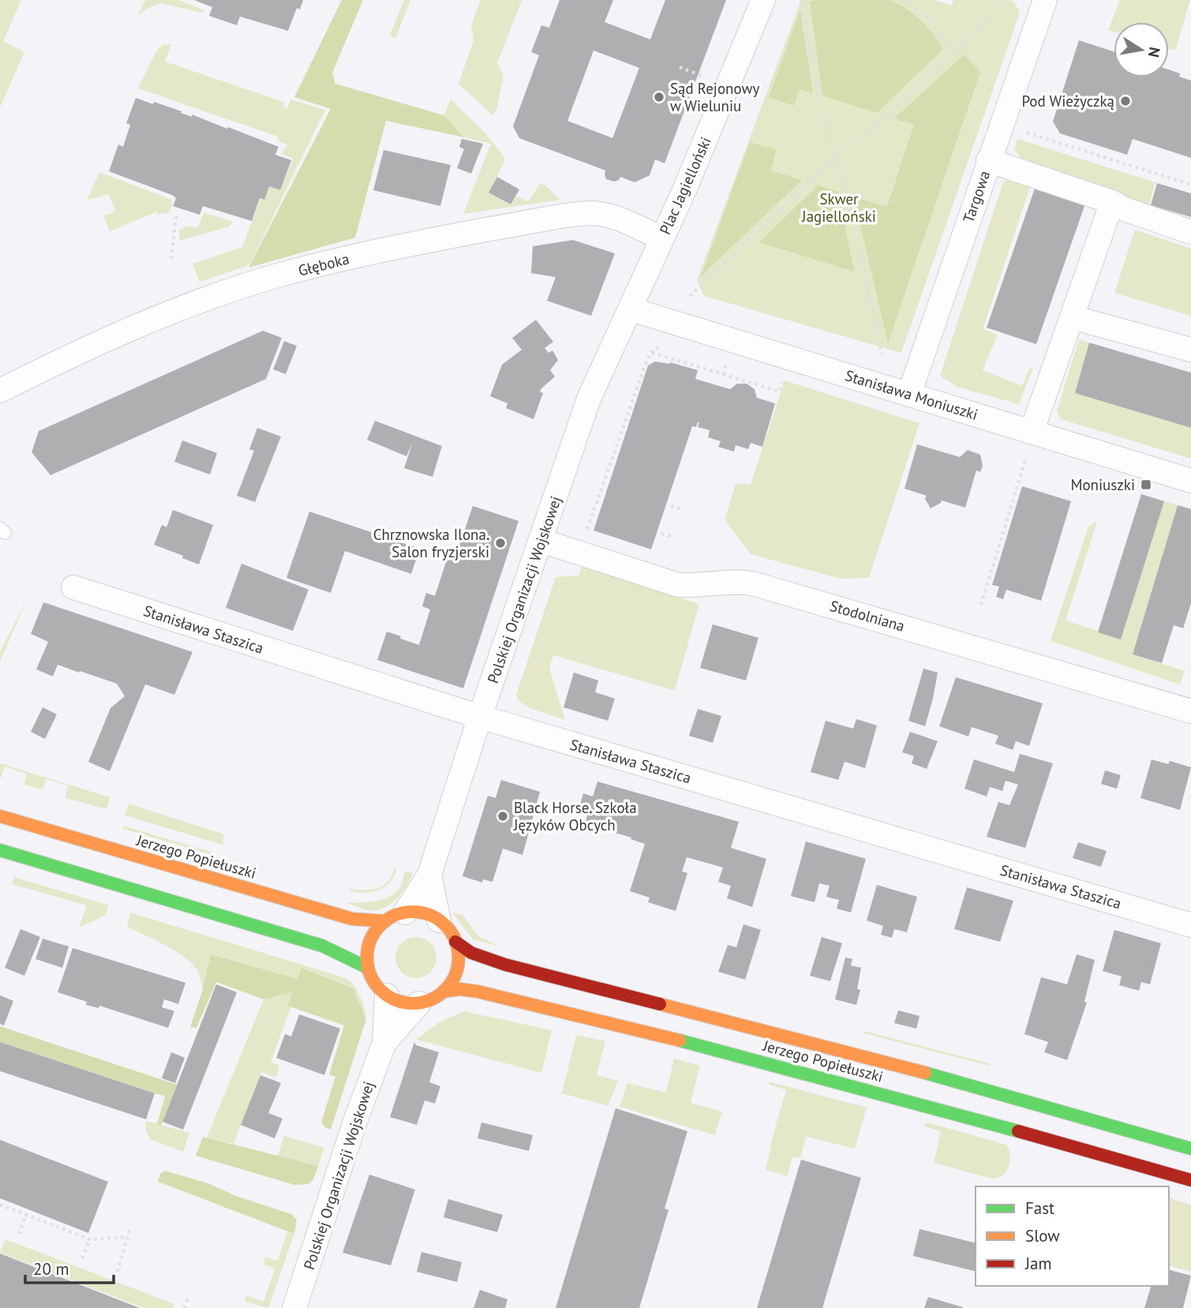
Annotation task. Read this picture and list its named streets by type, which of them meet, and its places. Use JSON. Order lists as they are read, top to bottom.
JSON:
{
  "streets": {
    "main road": ["Jerzego Popiełuszki"],
    "street": [
      "Plac Jagielloński",
      "Targowa",
      "Głęboka",
      "Stanisława Moniuszki",
      "Polskiej Organizacji Wojskowej",
      "Stodolniana",
      "Stanisława Staszica"
    ]
  },
  "crossings": [
    ["Plac Jagielloński", "Głęboka"],
    ["Plac Jagielloński", "Stanisława Moniuszki"],
    ["Plac Jagielloński", "Polskiej Organizacji Wojskowej"],
    ["Targowa", "Stanisława Moniuszki"],
    ["Stanisława Moniuszki", "Polskiej Organizacji Wojskowej"],
    ["Polskiej Organizacji Wojskowej", "Stodolniana"],
    ["Polskiej Organizacji Wojskowej", "Stanisława Staszica"],
    ["Polskiej Organizacji Wojskowej", "Jerzego Popiełuszki"]
  ],
  "parks": ["Skwer Jagielloński"],
  "places": {
    "other": [
      "Sąd Rejonowy w Wieluniu",
      "Pod Wieżyczką",
      "Chrznowska Ilona. Salon fryzjerski",
      "Black Horse. Szkoła Języków Obcych"
    ],
    "transit": ["Moniuszki"]
  },
  "legend": ["Fast", "Slow", "Jam"],
  "scale_bar": "20 m",
  "north": "right"
}
